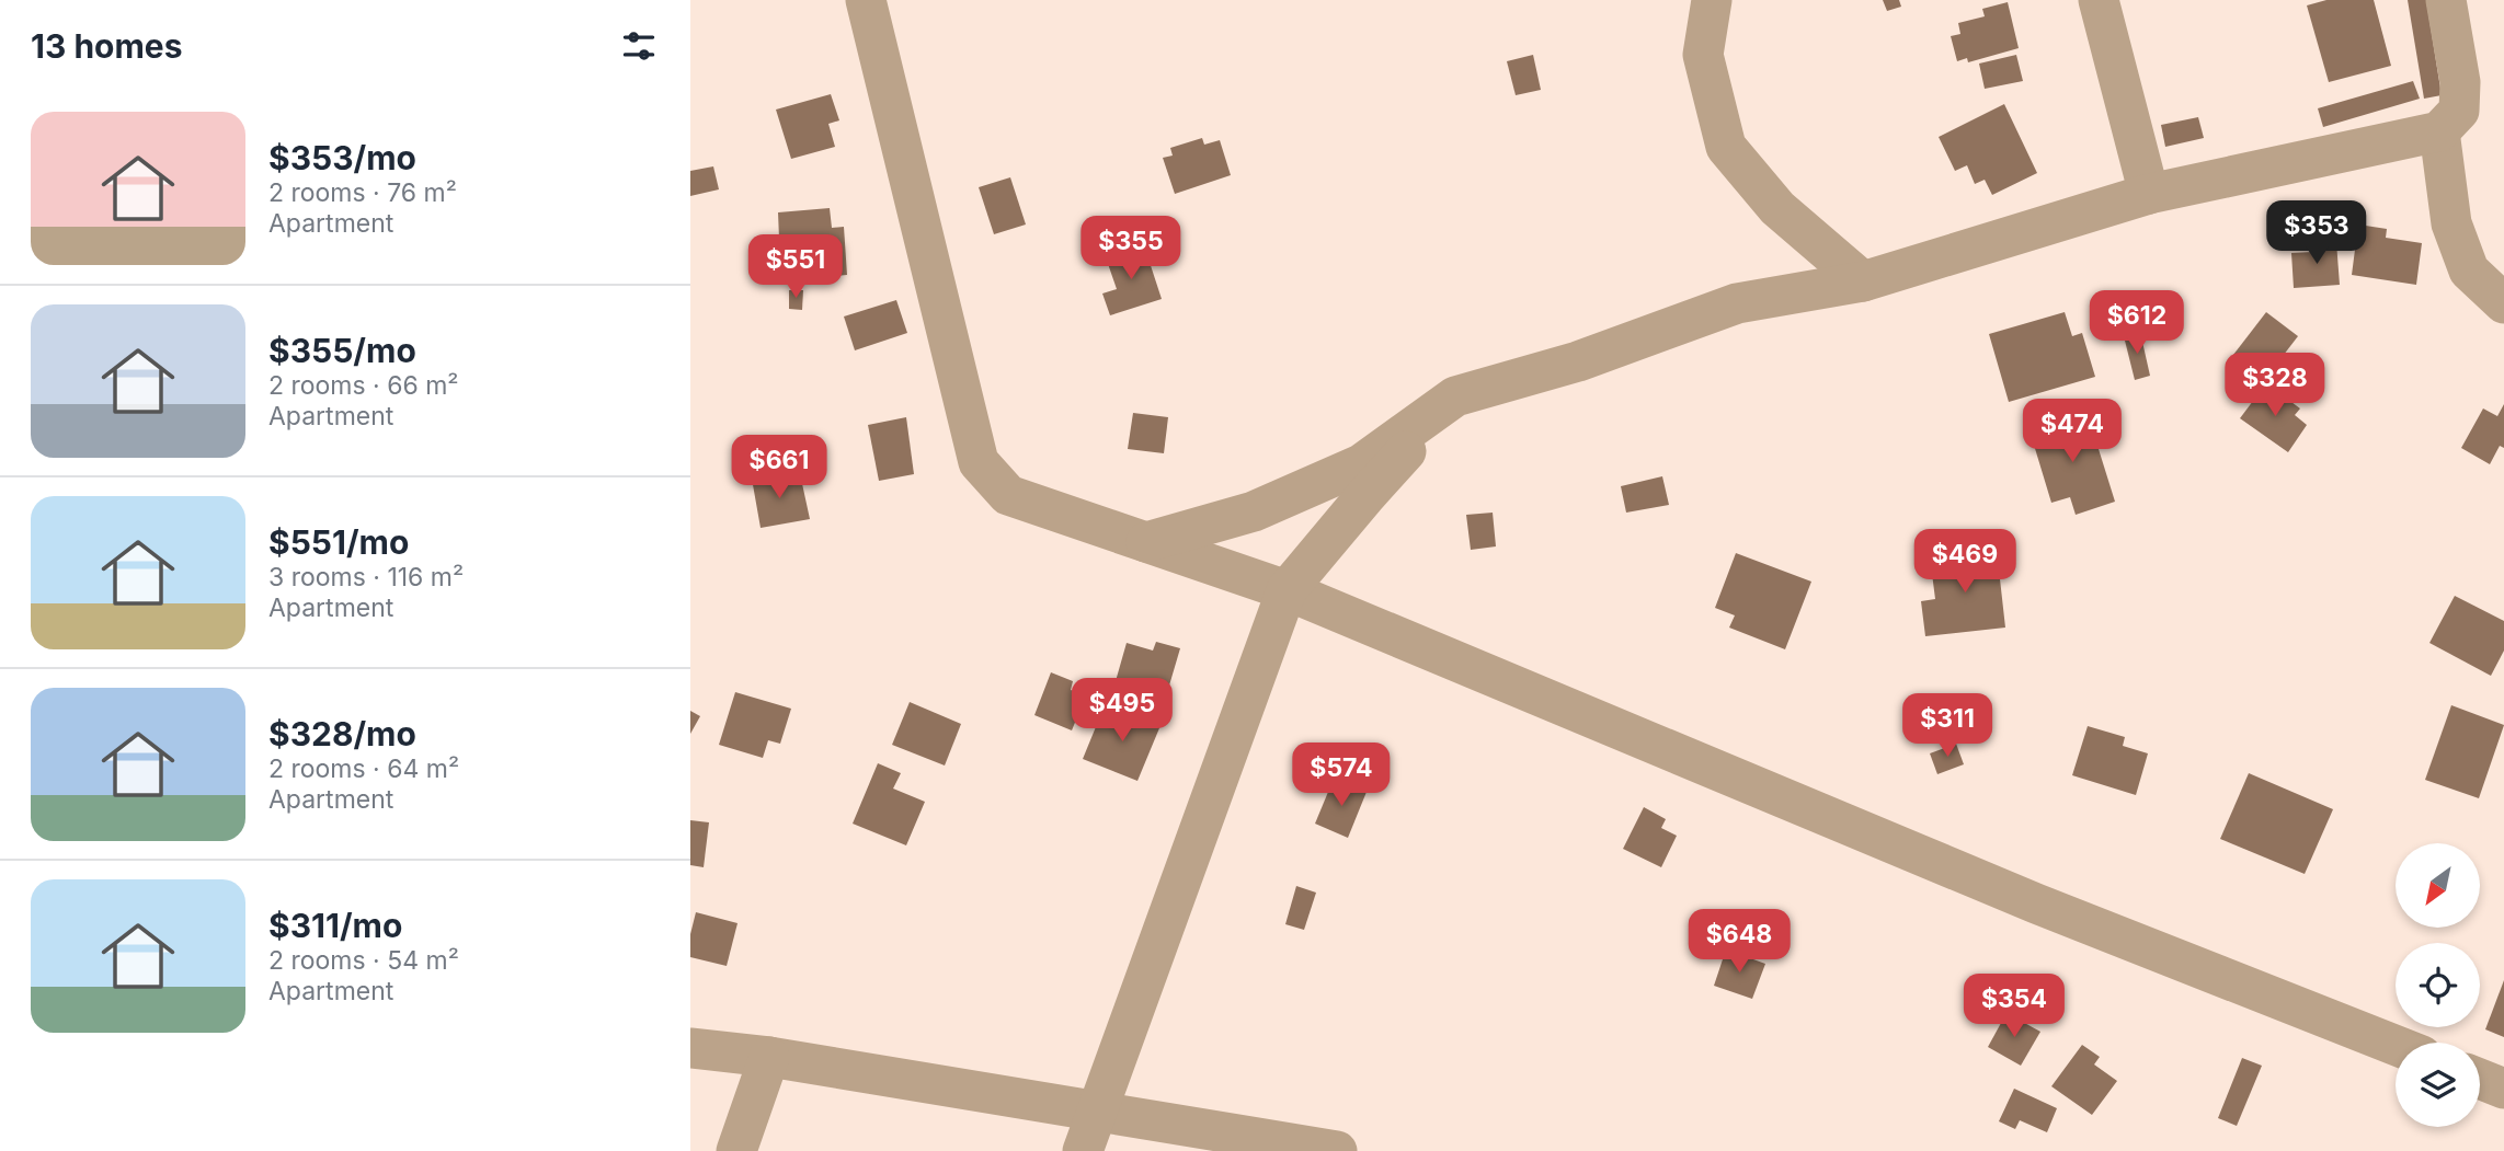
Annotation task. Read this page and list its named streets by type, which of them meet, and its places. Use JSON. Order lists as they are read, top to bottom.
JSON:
{
  "north": "bottom left",
  "page": {
    "heading": "13 homes",
    "list": [
      {
        "name": "$353/mo",
        "note": "2 rooms · 76 m² · Apartment"
      },
      {
        "name": "$355/mo",
        "note": "2 rooms · 66 m² · Apartment"
      },
      {
        "name": "$551/mo",
        "note": "3 rooms · 116 m² · Apartment"
      },
      {
        "name": "$328/mo",
        "note": "2 rooms · 64 m² · Apartment"
      },
      {
        "name": "$311/mo",
        "note": "2 rooms · 54 m² · Apartment"
      }
    ],
    "price": [
      "$353",
      "$355",
      "$551",
      "$612",
      "$328",
      "$474",
      "$661",
      "$469",
      "$495",
      "$311",
      "$574",
      "$648",
      "$354"
    ]
  }
}
